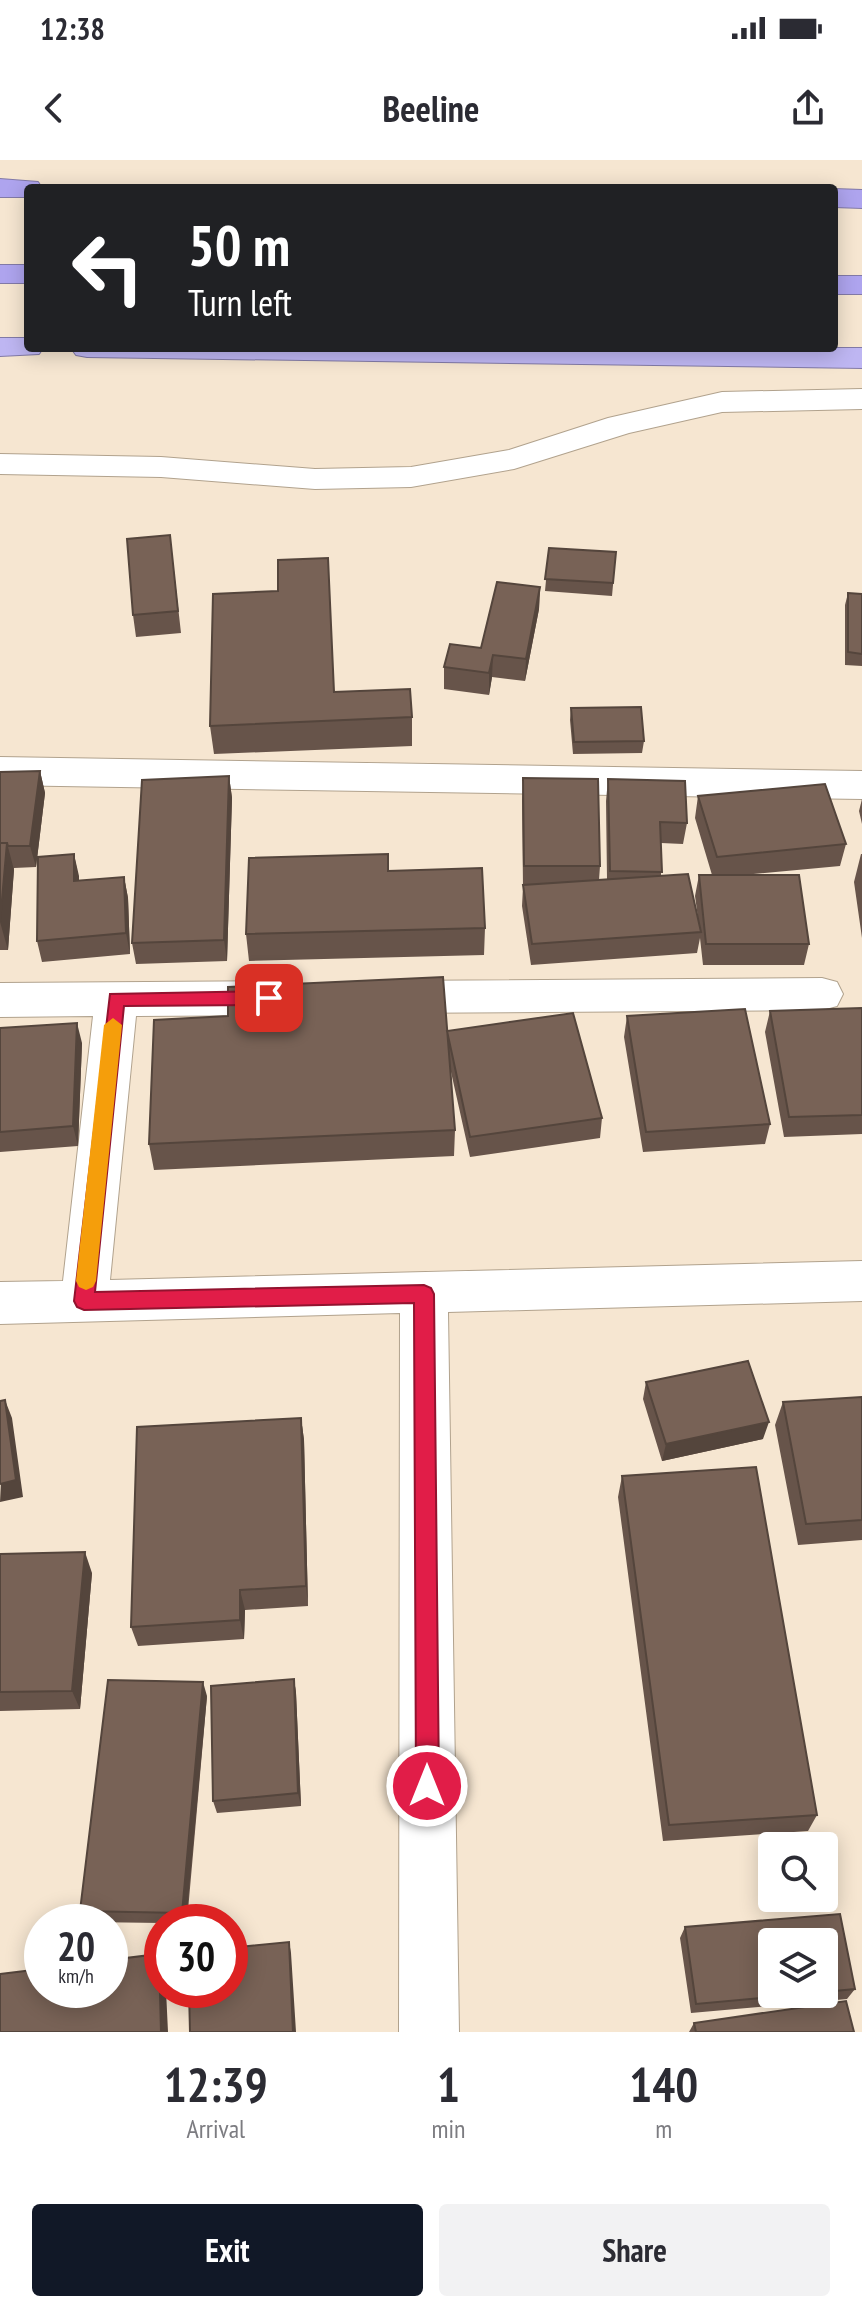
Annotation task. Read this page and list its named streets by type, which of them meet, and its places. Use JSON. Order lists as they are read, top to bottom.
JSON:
{
  "page": {
    "status": "12:38",
    "header": "Beeline",
    "turn": ["50 m", "Turn left"],
    "speed": "20 km/h",
    "limit": "30",
    "eta": [
      "12:39",
      "Arrival",
      "1",
      "min",
      "140",
      "m"
    ],
    "buttons": ["Exit", "Share"]
  }
}
